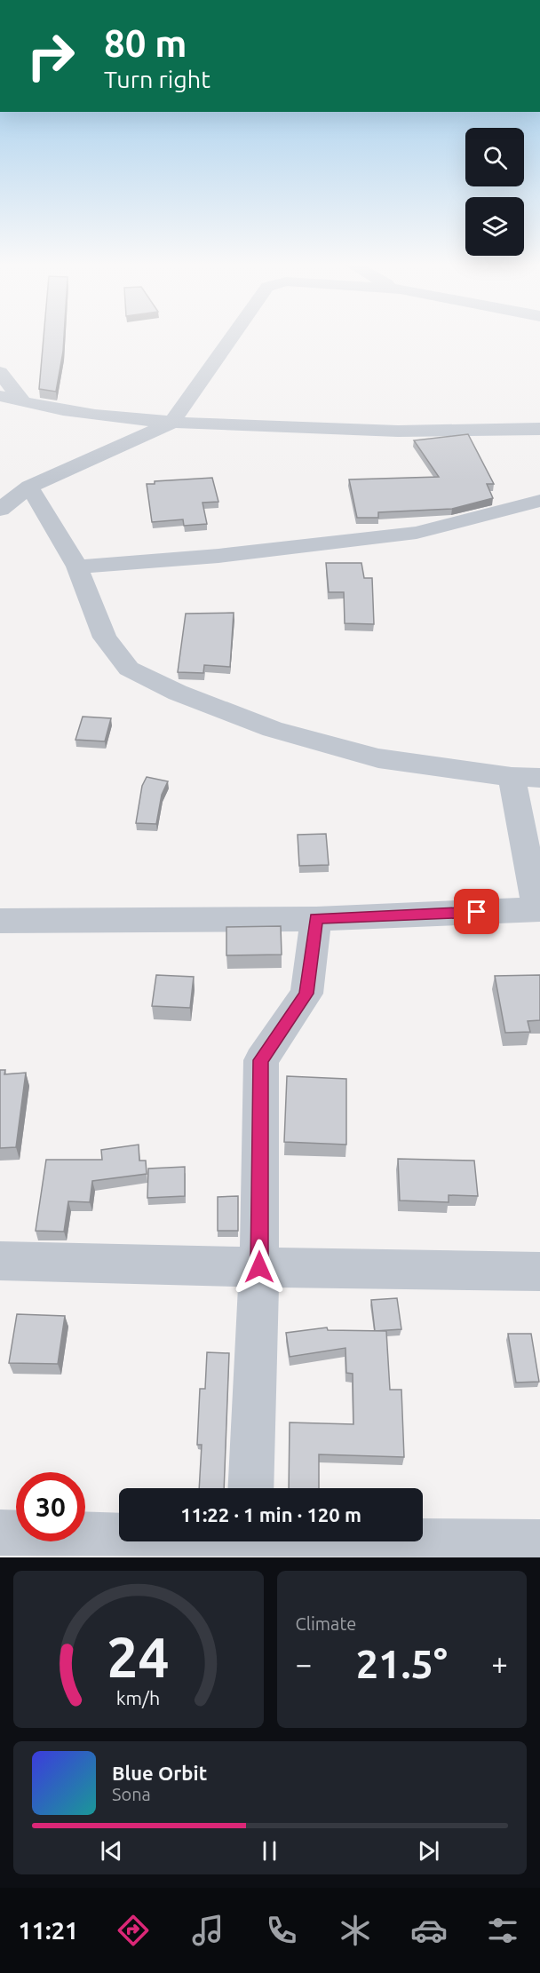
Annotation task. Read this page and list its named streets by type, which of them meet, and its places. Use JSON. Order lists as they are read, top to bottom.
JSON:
{
  "page": {
    "turn": ["80 m", "Turn right"],
    "limit": "30",
    "trip": "11:22 · 1 min · 120 m",
    "tile": "Climate",
    "heat": ["−", "21.5°", "+"],
    "song": ["Blue Orbit", "Sona"],
    "tabs": "11:21",
    "gauge": ["24", "km/h"]
  }
}
